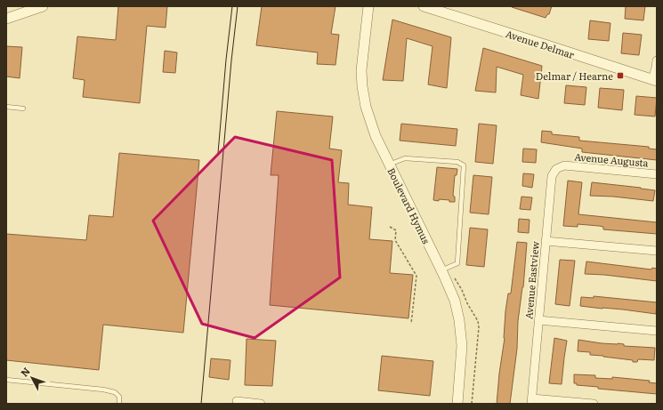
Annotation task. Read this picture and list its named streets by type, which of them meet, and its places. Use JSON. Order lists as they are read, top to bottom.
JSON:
{
  "streets": {
    "street": [
      "Avenue Delmar",
      "Avenue Augusta",
      "Boulevard Hymus",
      "Avenue Eastview"
    ]
  },
  "crossings": [
    ["Avenue Augusta", "Avenue Eastview"]
  ],
  "places": {
    "transit": ["Delmar / Hearne"]
  },
  "north": "top left"
}
